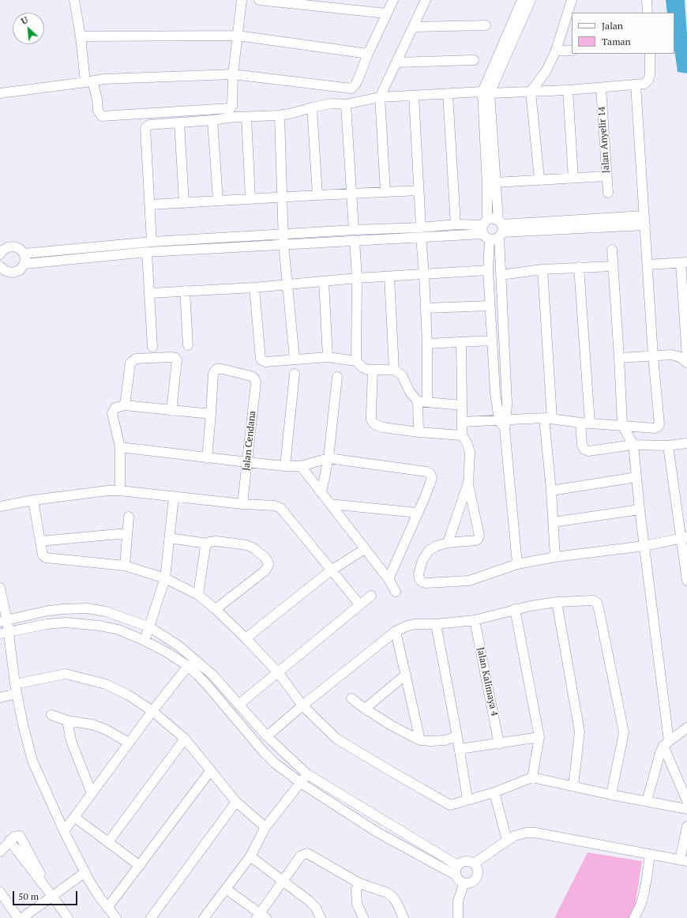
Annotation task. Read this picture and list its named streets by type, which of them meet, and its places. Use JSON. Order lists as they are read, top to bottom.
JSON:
{
  "streets": {
    "street": ["Jalan Anyelir 14", "Jalan Cendana", "Jalan Kalimaya 4"]
  },
  "legend": ["Jalan", "Taman"],
  "scale_bar": "50 m",
  "north": "top left"
}
